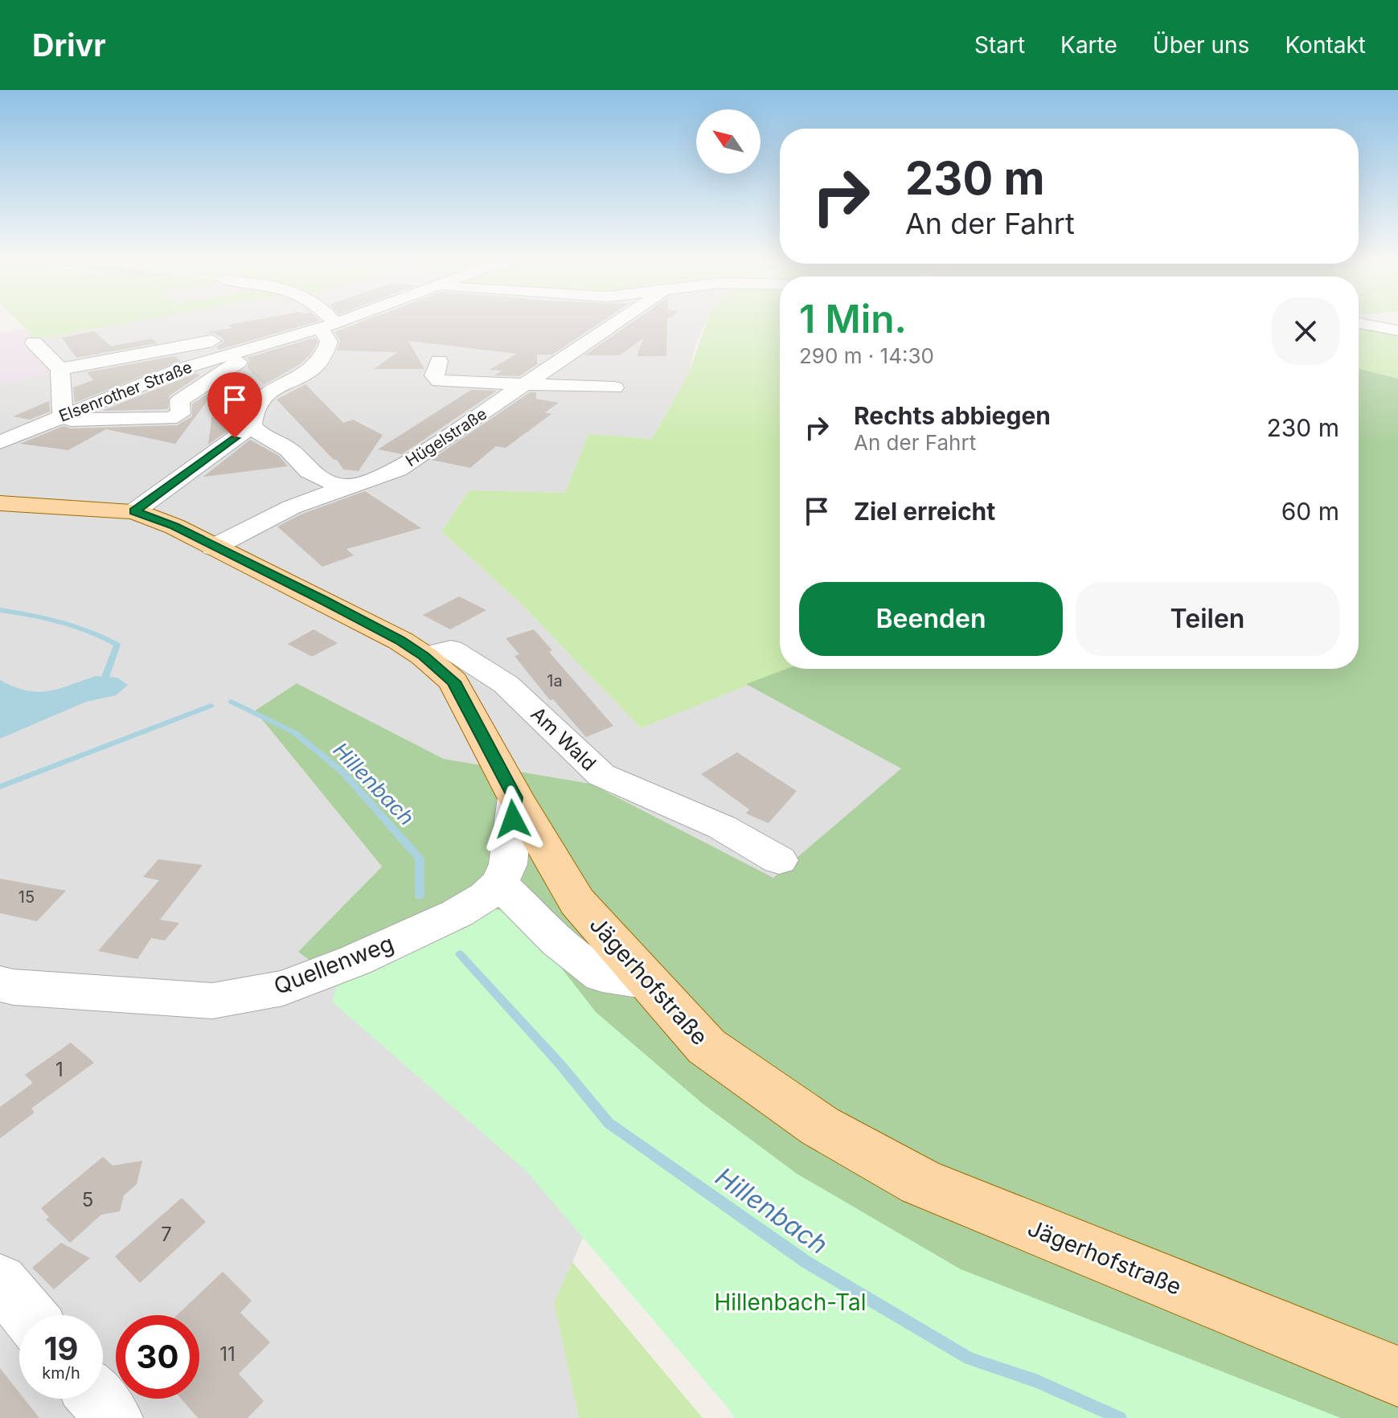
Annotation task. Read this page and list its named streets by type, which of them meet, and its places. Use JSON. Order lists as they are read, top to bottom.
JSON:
{
  "streets": {
    "main road": ["Jägerhofstraße"],
    "street": [
      "Elsenrother Straße",
      "Hügelstraße",
      "Am Wald",
      "Quellenweg"
    ]
  },
  "crossings": [
    ["Hügelstraße", "Jägerhofstraße"],
    ["Am Wald", "Jägerhofstraße"]
  ],
  "water": ["Hillenbach"],
  "parks": ["Hillenbach-Tal"],
  "house_numbers": [
    "1a",
    "15",
    "1",
    "5",
    "7",
    "11"
  ],
  "north": "top left",
  "page": {
    "header": "Drivr",
    "nav": [
      "Start",
      "Karte",
      "Über uns",
      "Kontakt"
    ],
    "turn": ["230 m", "An der Fahrt"],
    "heading": ["1 Min.", "290 m · 14:30"],
    "list": [
      {
        "name": "Rechts abbiegen",
        "note": "An der Fahrt",
        "value": "230 m"
      },
      {
        "name": "Ziel erreicht",
        "value": "60 m"
      }
    ],
    "buttons": ["Beenden", "Teilen"],
    "speed": "19 km/h",
    "limit": "30"
  }
}
